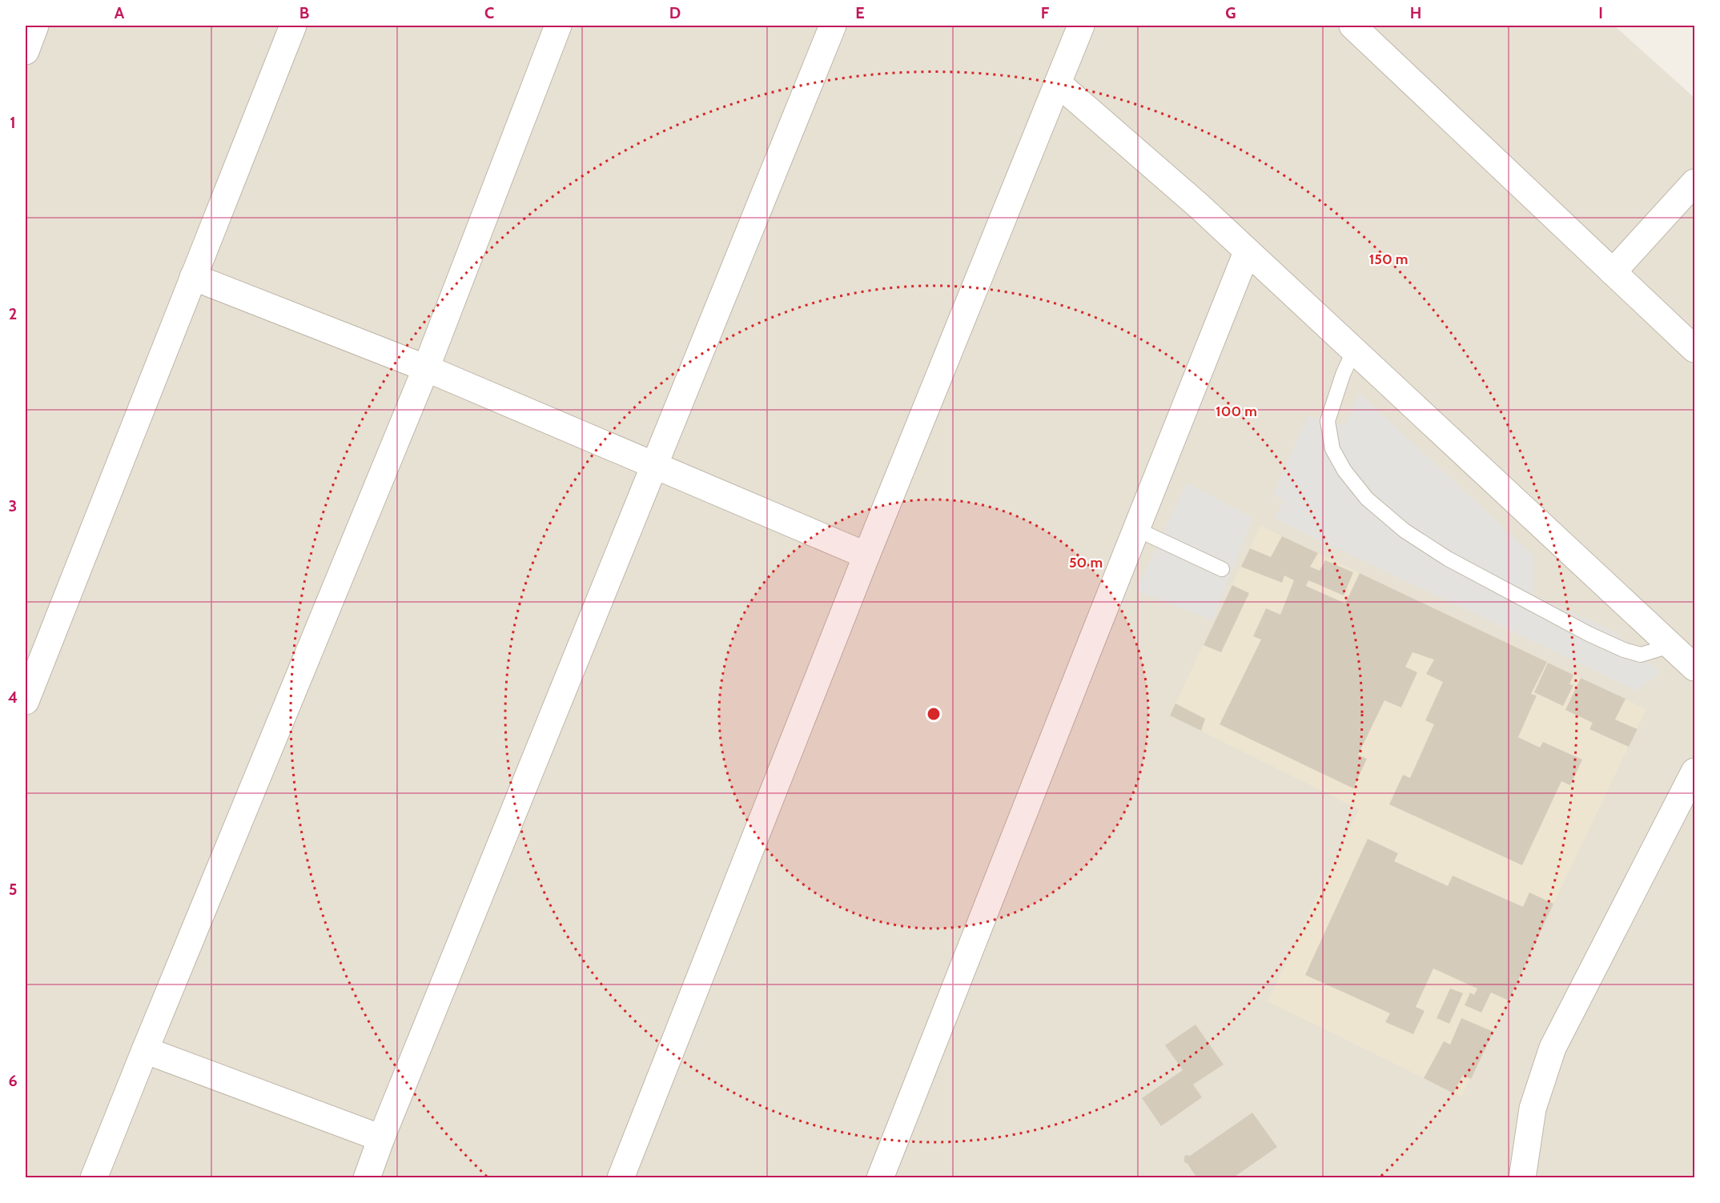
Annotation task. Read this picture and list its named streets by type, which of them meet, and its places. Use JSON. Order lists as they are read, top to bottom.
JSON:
{
  "grid": {
    "columns": [
      "A",
      "B",
      "C",
      "D",
      "E",
      "F",
      "G",
      "H",
      "I"
    ],
    "rows": [
      "1",
      "2",
      "3",
      "4",
      "5",
      "6"
    ]
  },
  "rings": ["150 m", "100 m", "50 m"]
}
